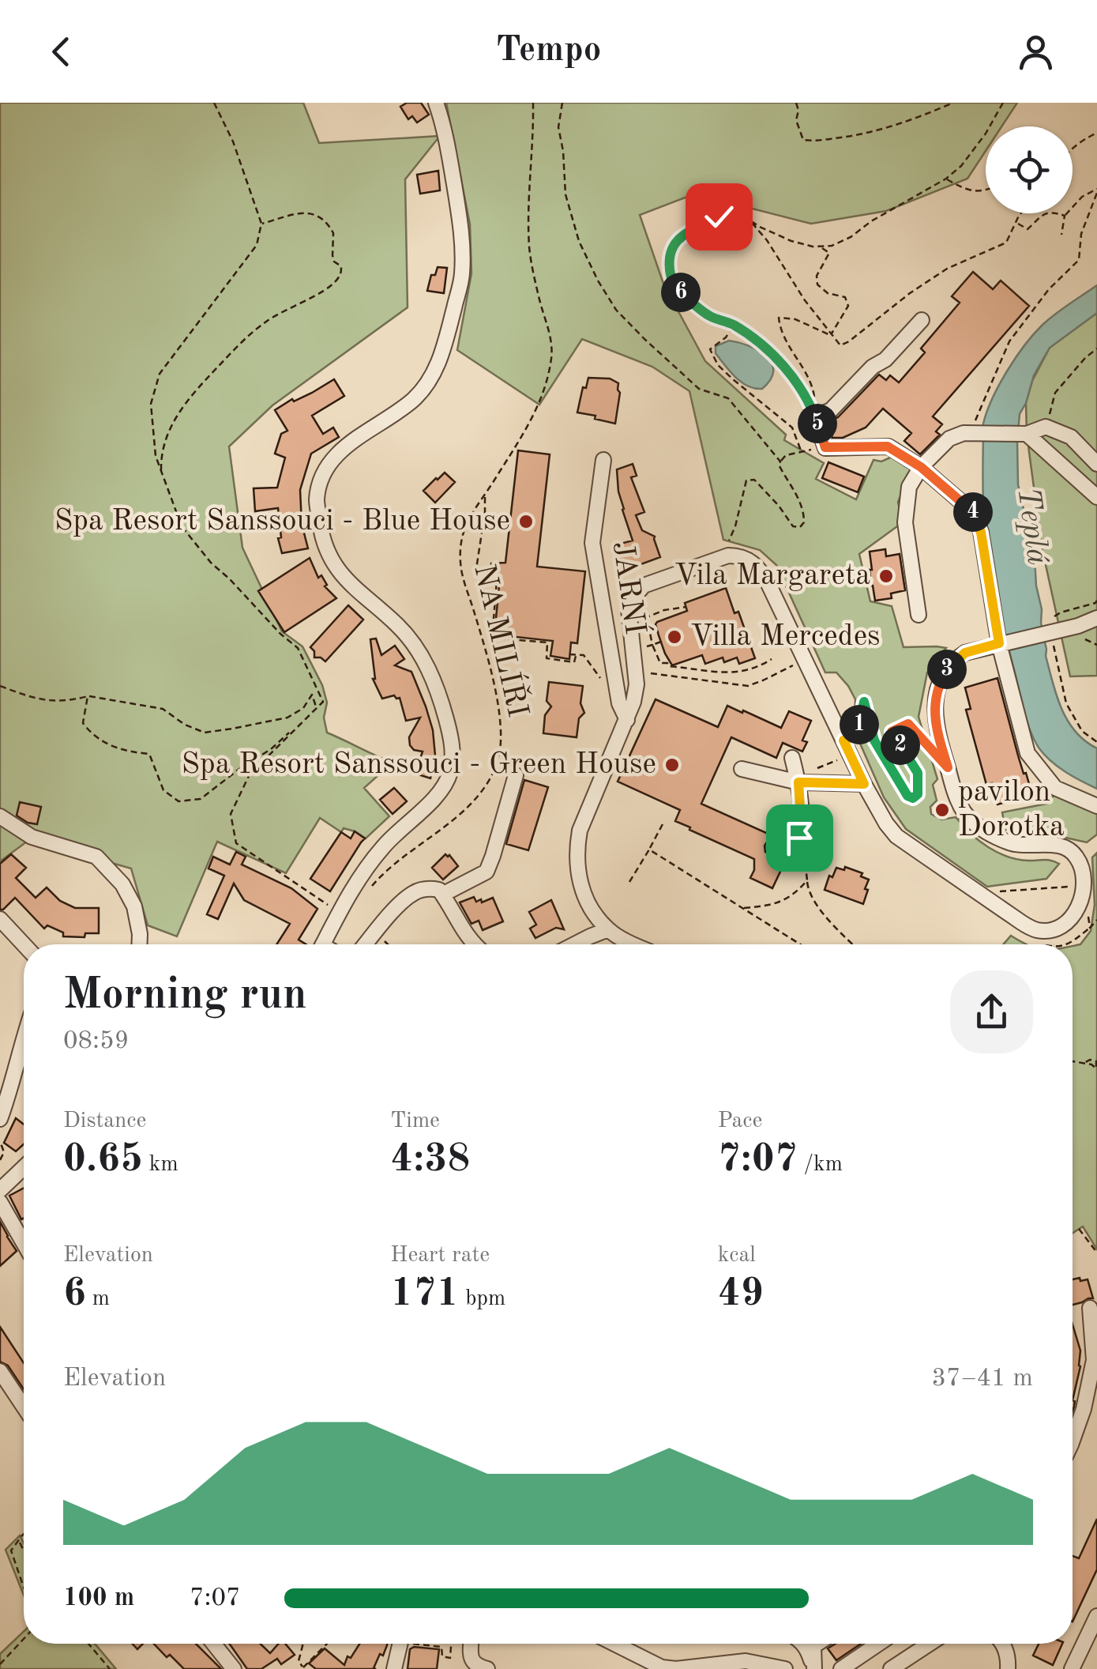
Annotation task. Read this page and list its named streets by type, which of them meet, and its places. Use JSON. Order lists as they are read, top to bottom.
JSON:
{
  "streets": {
    "street": ["JARNÍ"],
    "path": ["NA MILÍŘI"]
  },
  "water": ["Teplá"],
  "places": [
    "Spa Resort Sanssouci - Blue House",
    "Vila Margareta",
    "Villa Mercedes",
    "Spa Resort Sanssouci - Green House",
    "pavilon Dorotka"
  ],
  "page": {
    "header": "Tempo",
    "pins": [
      "6",
      "5",
      "4",
      "3",
      "1",
      "2"
    ],
    "heading": ["Morning run", "08:59"],
    "stats": [
      ["Distance", "0.65 km"],
      ["Time", "4:38"],
      ["Pace", "7:07 /km"],
      ["Elevation", "6 m"],
      ["Heart rate", "171 bpm"],
      ["kcal", "49"]
    ],
    "chart": ["Elevation", "37–41 m"],
    "list": [
      {
        "name": "100 m",
        "note": "7:07"
      }
    ]
  }
}
